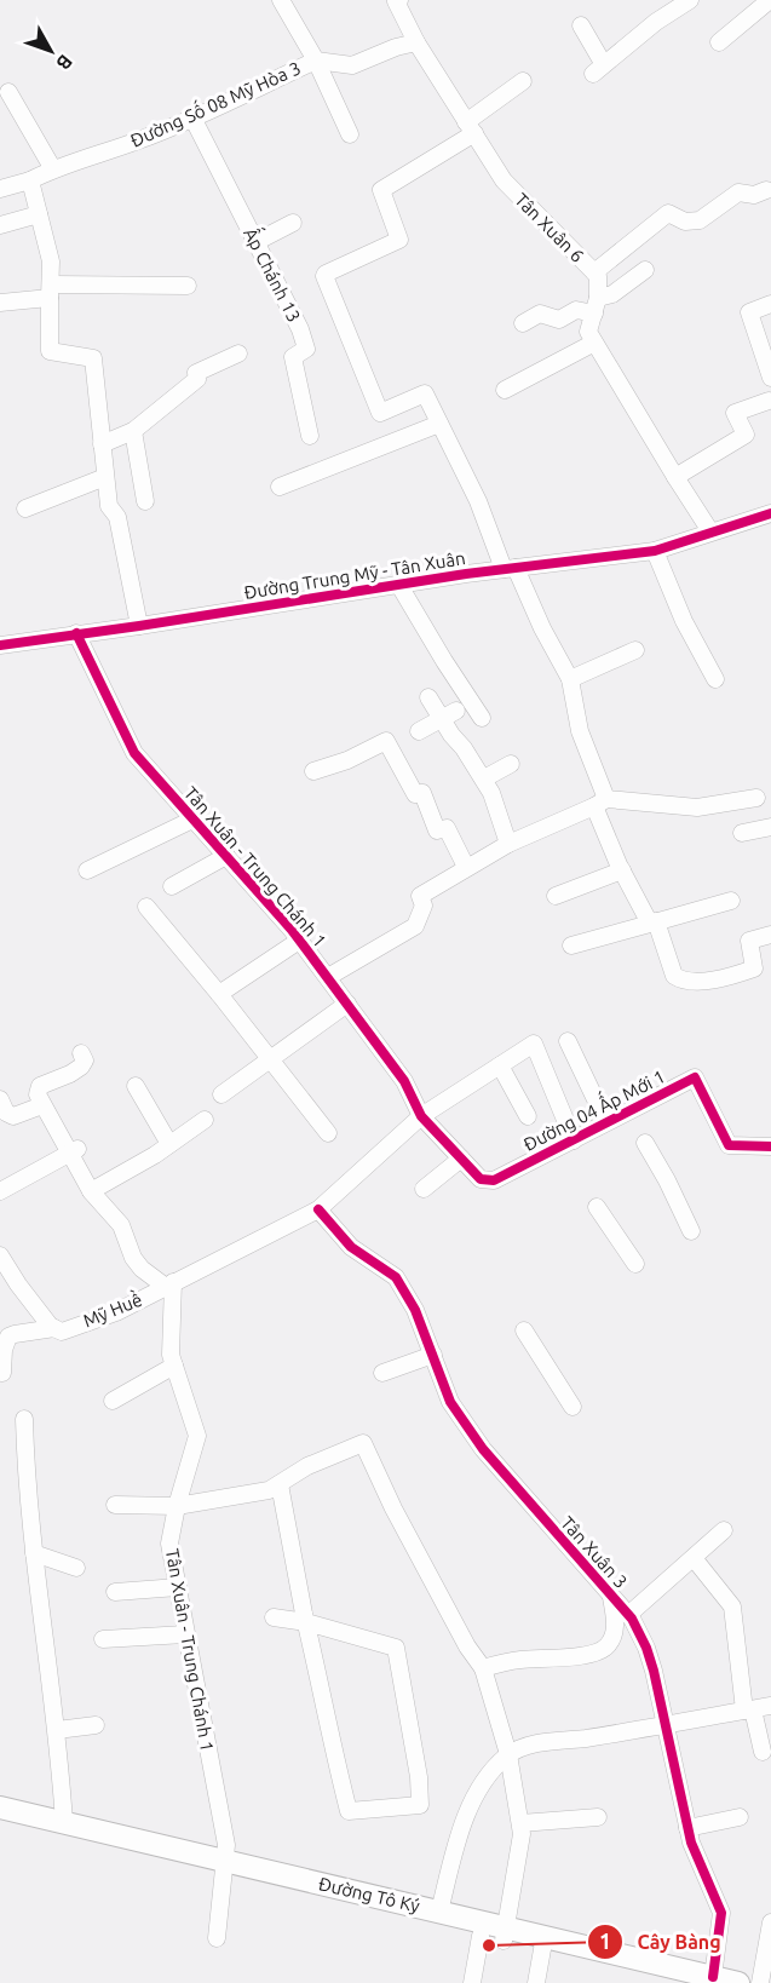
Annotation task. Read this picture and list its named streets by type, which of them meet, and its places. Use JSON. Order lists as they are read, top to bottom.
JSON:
{
  "streets": {
    "main road": ["Đường Tô Ký"],
    "street": [
      "Đường Số 08 Mỹ Hòa 3",
      "Tân Xuân 6",
      "Ấp Chánh 13",
      "Đường Trung Mỹ - Tân Xuân",
      "Tân Xuân - Trung Chánh 1",
      "Đường 04 Ấp Mới 1",
      "Mỹ Huề",
      "Tân Xuân 3"
    ]
  },
  "crossings": [
    ["Đường Số 08 Mỹ Hòa 3", "Ấp Chánh 13"],
    ["Đường Trung Mỹ - Tân Xuân", "Tân Xuân - Trung Chánh 1"],
    ["Tân Xuân - Trung Chánh 1", "Đường 04 Ấp Mới 1"],
    ["Tân Xuân - Trung Chánh 1", "Mỹ Huề"],
    ["Tân Xuân - Trung Chánh 1", "Đường Tô Ký"],
    ["Tân Xuân 3", "Đường Tô Ký"]
  ],
  "places": ["Cây Bàng"],
  "north": "bottom right"
}
